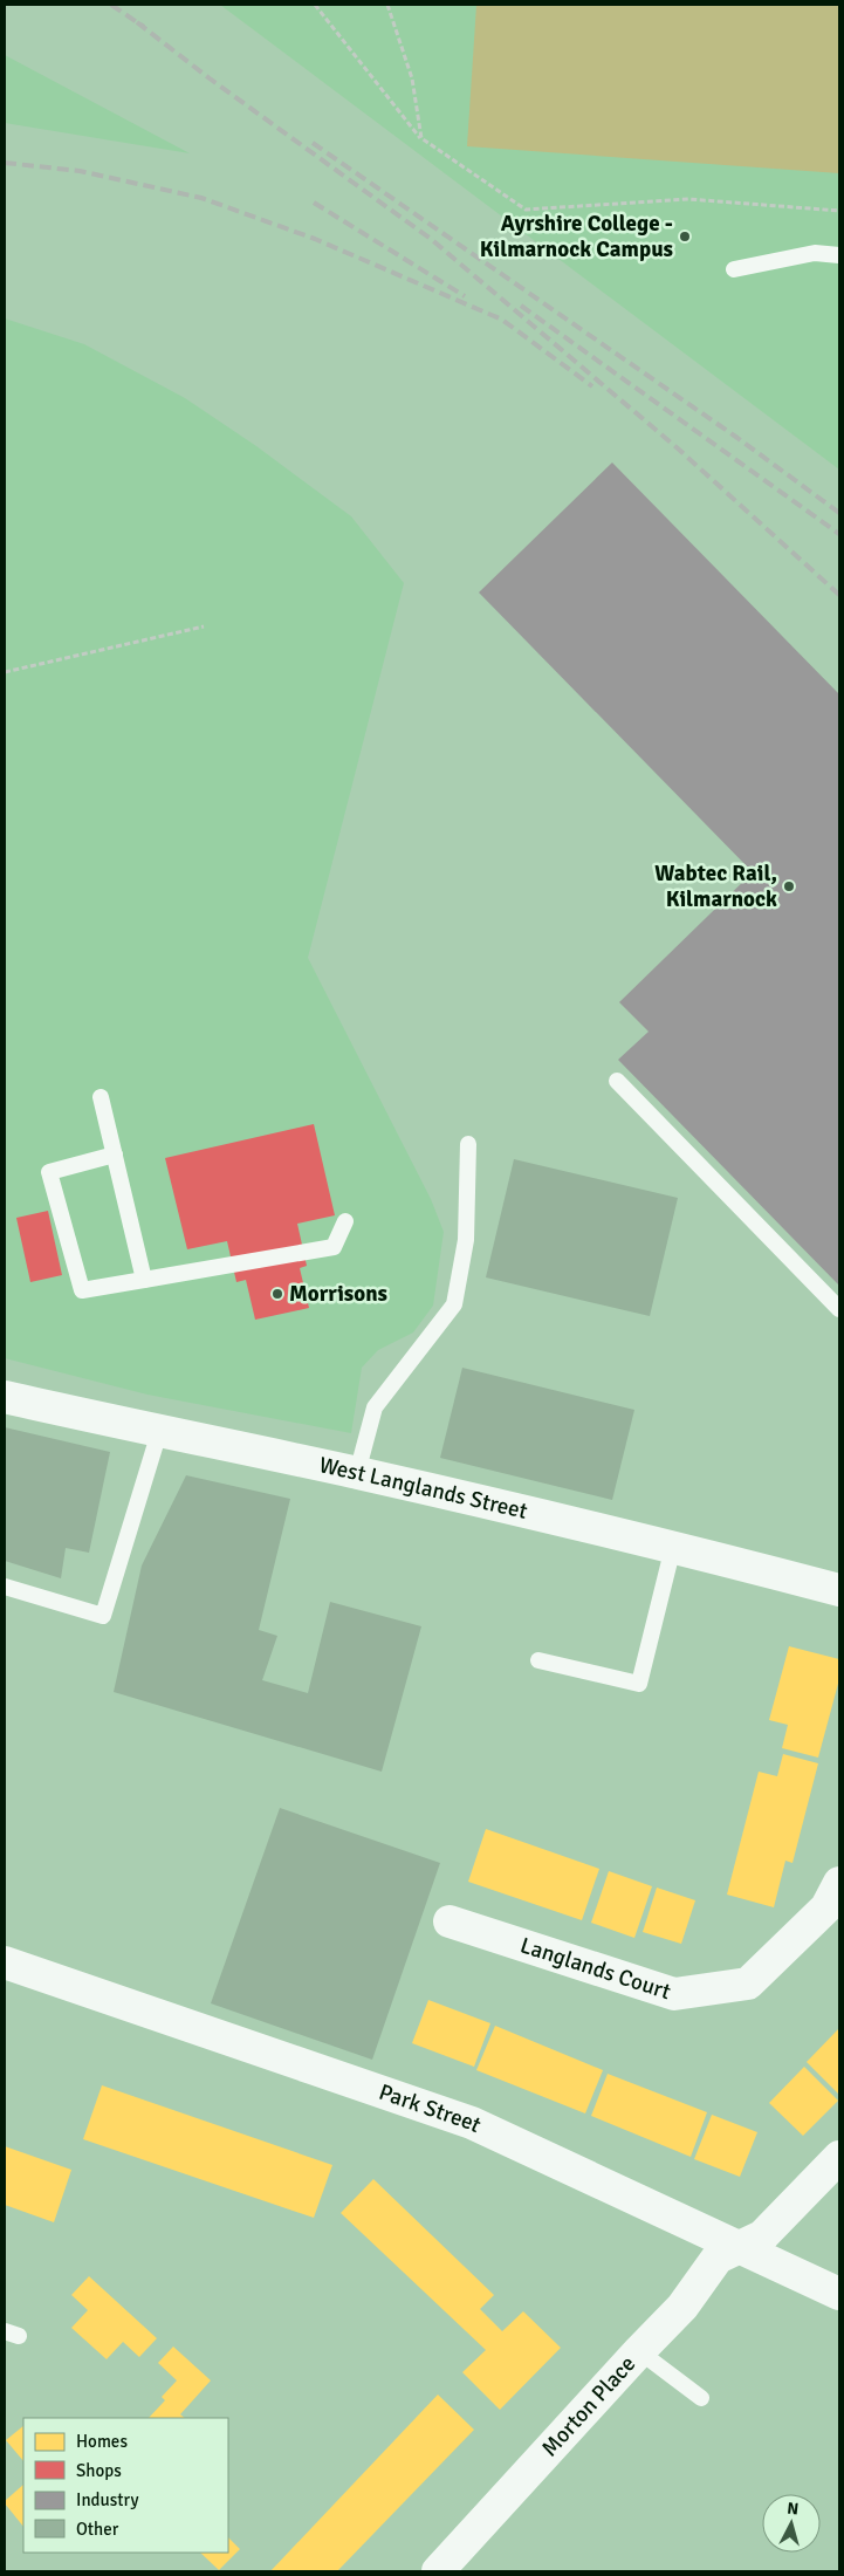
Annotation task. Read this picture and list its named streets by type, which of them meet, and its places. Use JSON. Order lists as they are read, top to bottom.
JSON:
{
  "streets": {
    "street": [
      "West Langlands Street",
      "Langlands Court",
      "Park Street",
      "Morton Place"
    ]
  },
  "crossings": [
    ["Park Street", "Morton Place"]
  ],
  "places": ["Ayrshire College - Kilmarnock Campus", "Wabtec Rail, Kilmarnock", "Morrisons"],
  "legend": [
    "Homes",
    "Shops",
    "Industry",
    "Other"
  ],
  "north": "top"
}
